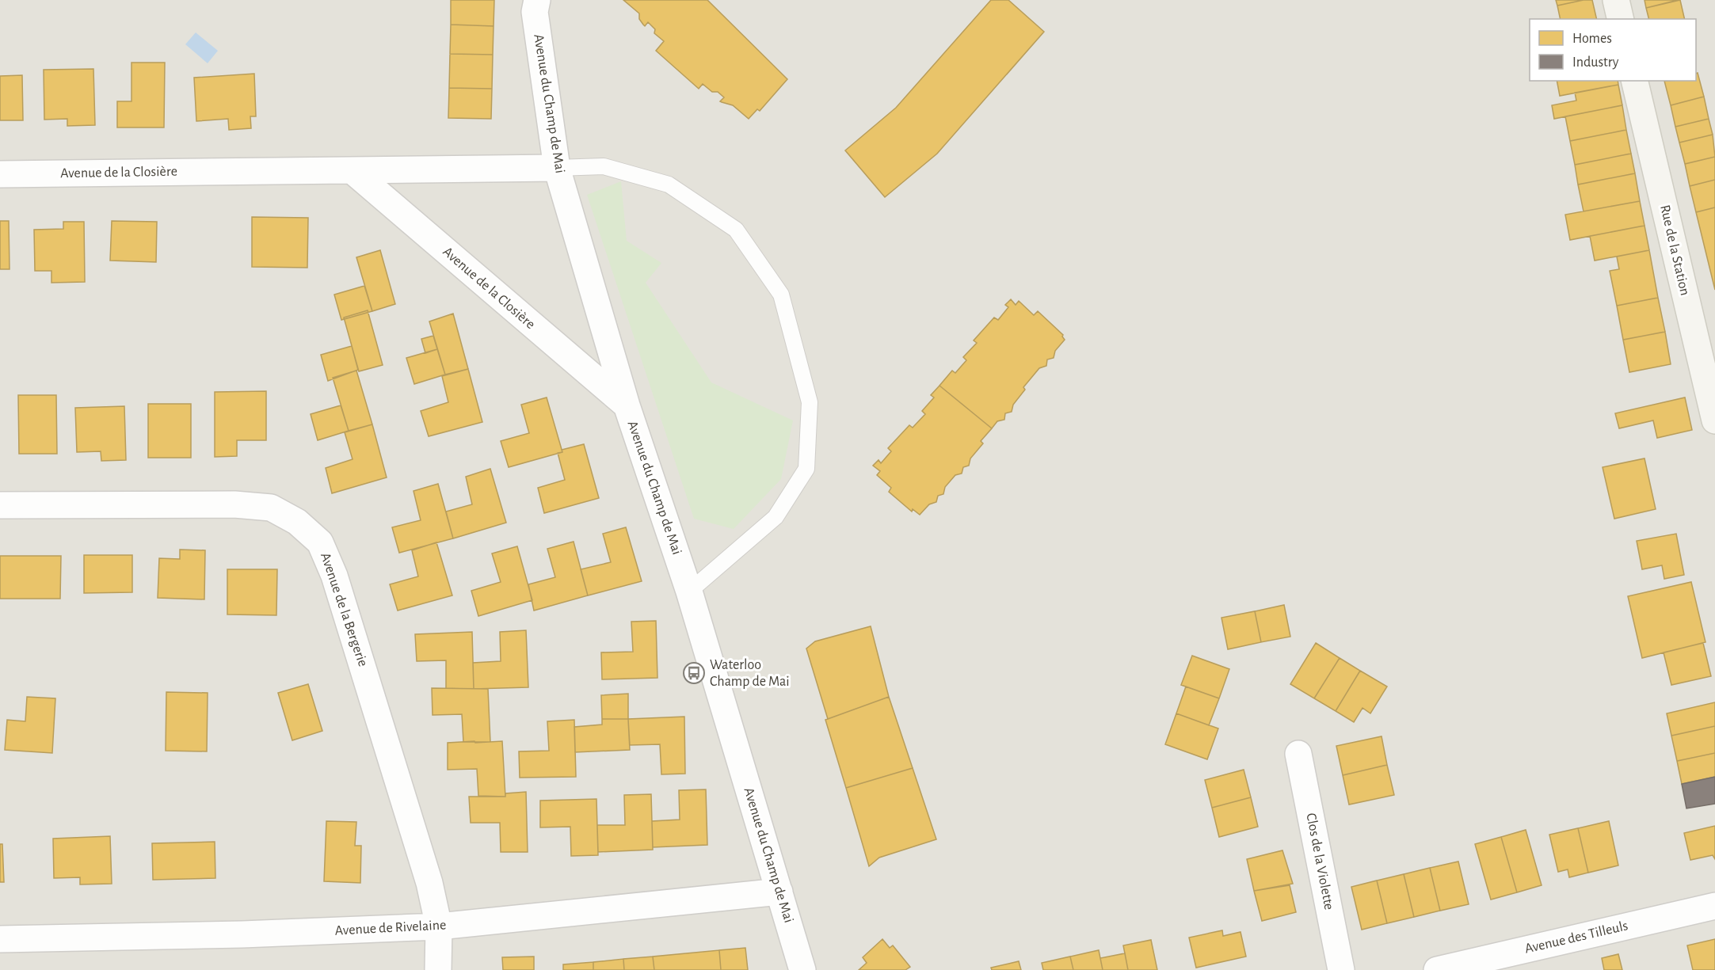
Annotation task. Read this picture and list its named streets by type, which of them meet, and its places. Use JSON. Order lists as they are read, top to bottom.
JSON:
{
  "streets": {
    "street": [
      "Avenue du Champ de Mai",
      "Avenue de la Closière",
      "Rue de la Station",
      "Avenue de la Bergerie",
      "Clos de la Violette",
      "Avenue de Rivelaine",
      "Avenue des Tilleuls"
    ]
  },
  "crossings": [
    ["Avenue du Champ de Mai", "Avenue de la Closière"],
    ["Avenue du Champ de Mai", "Avenue de Rivelaine"],
    ["Avenue de la Bergerie", "Avenue de Rivelaine"]
  ],
  "places": {
    "bus stop": ["Waterloo Champ de Mai"]
  },
  "legend": ["Homes", "Industry"]
}
